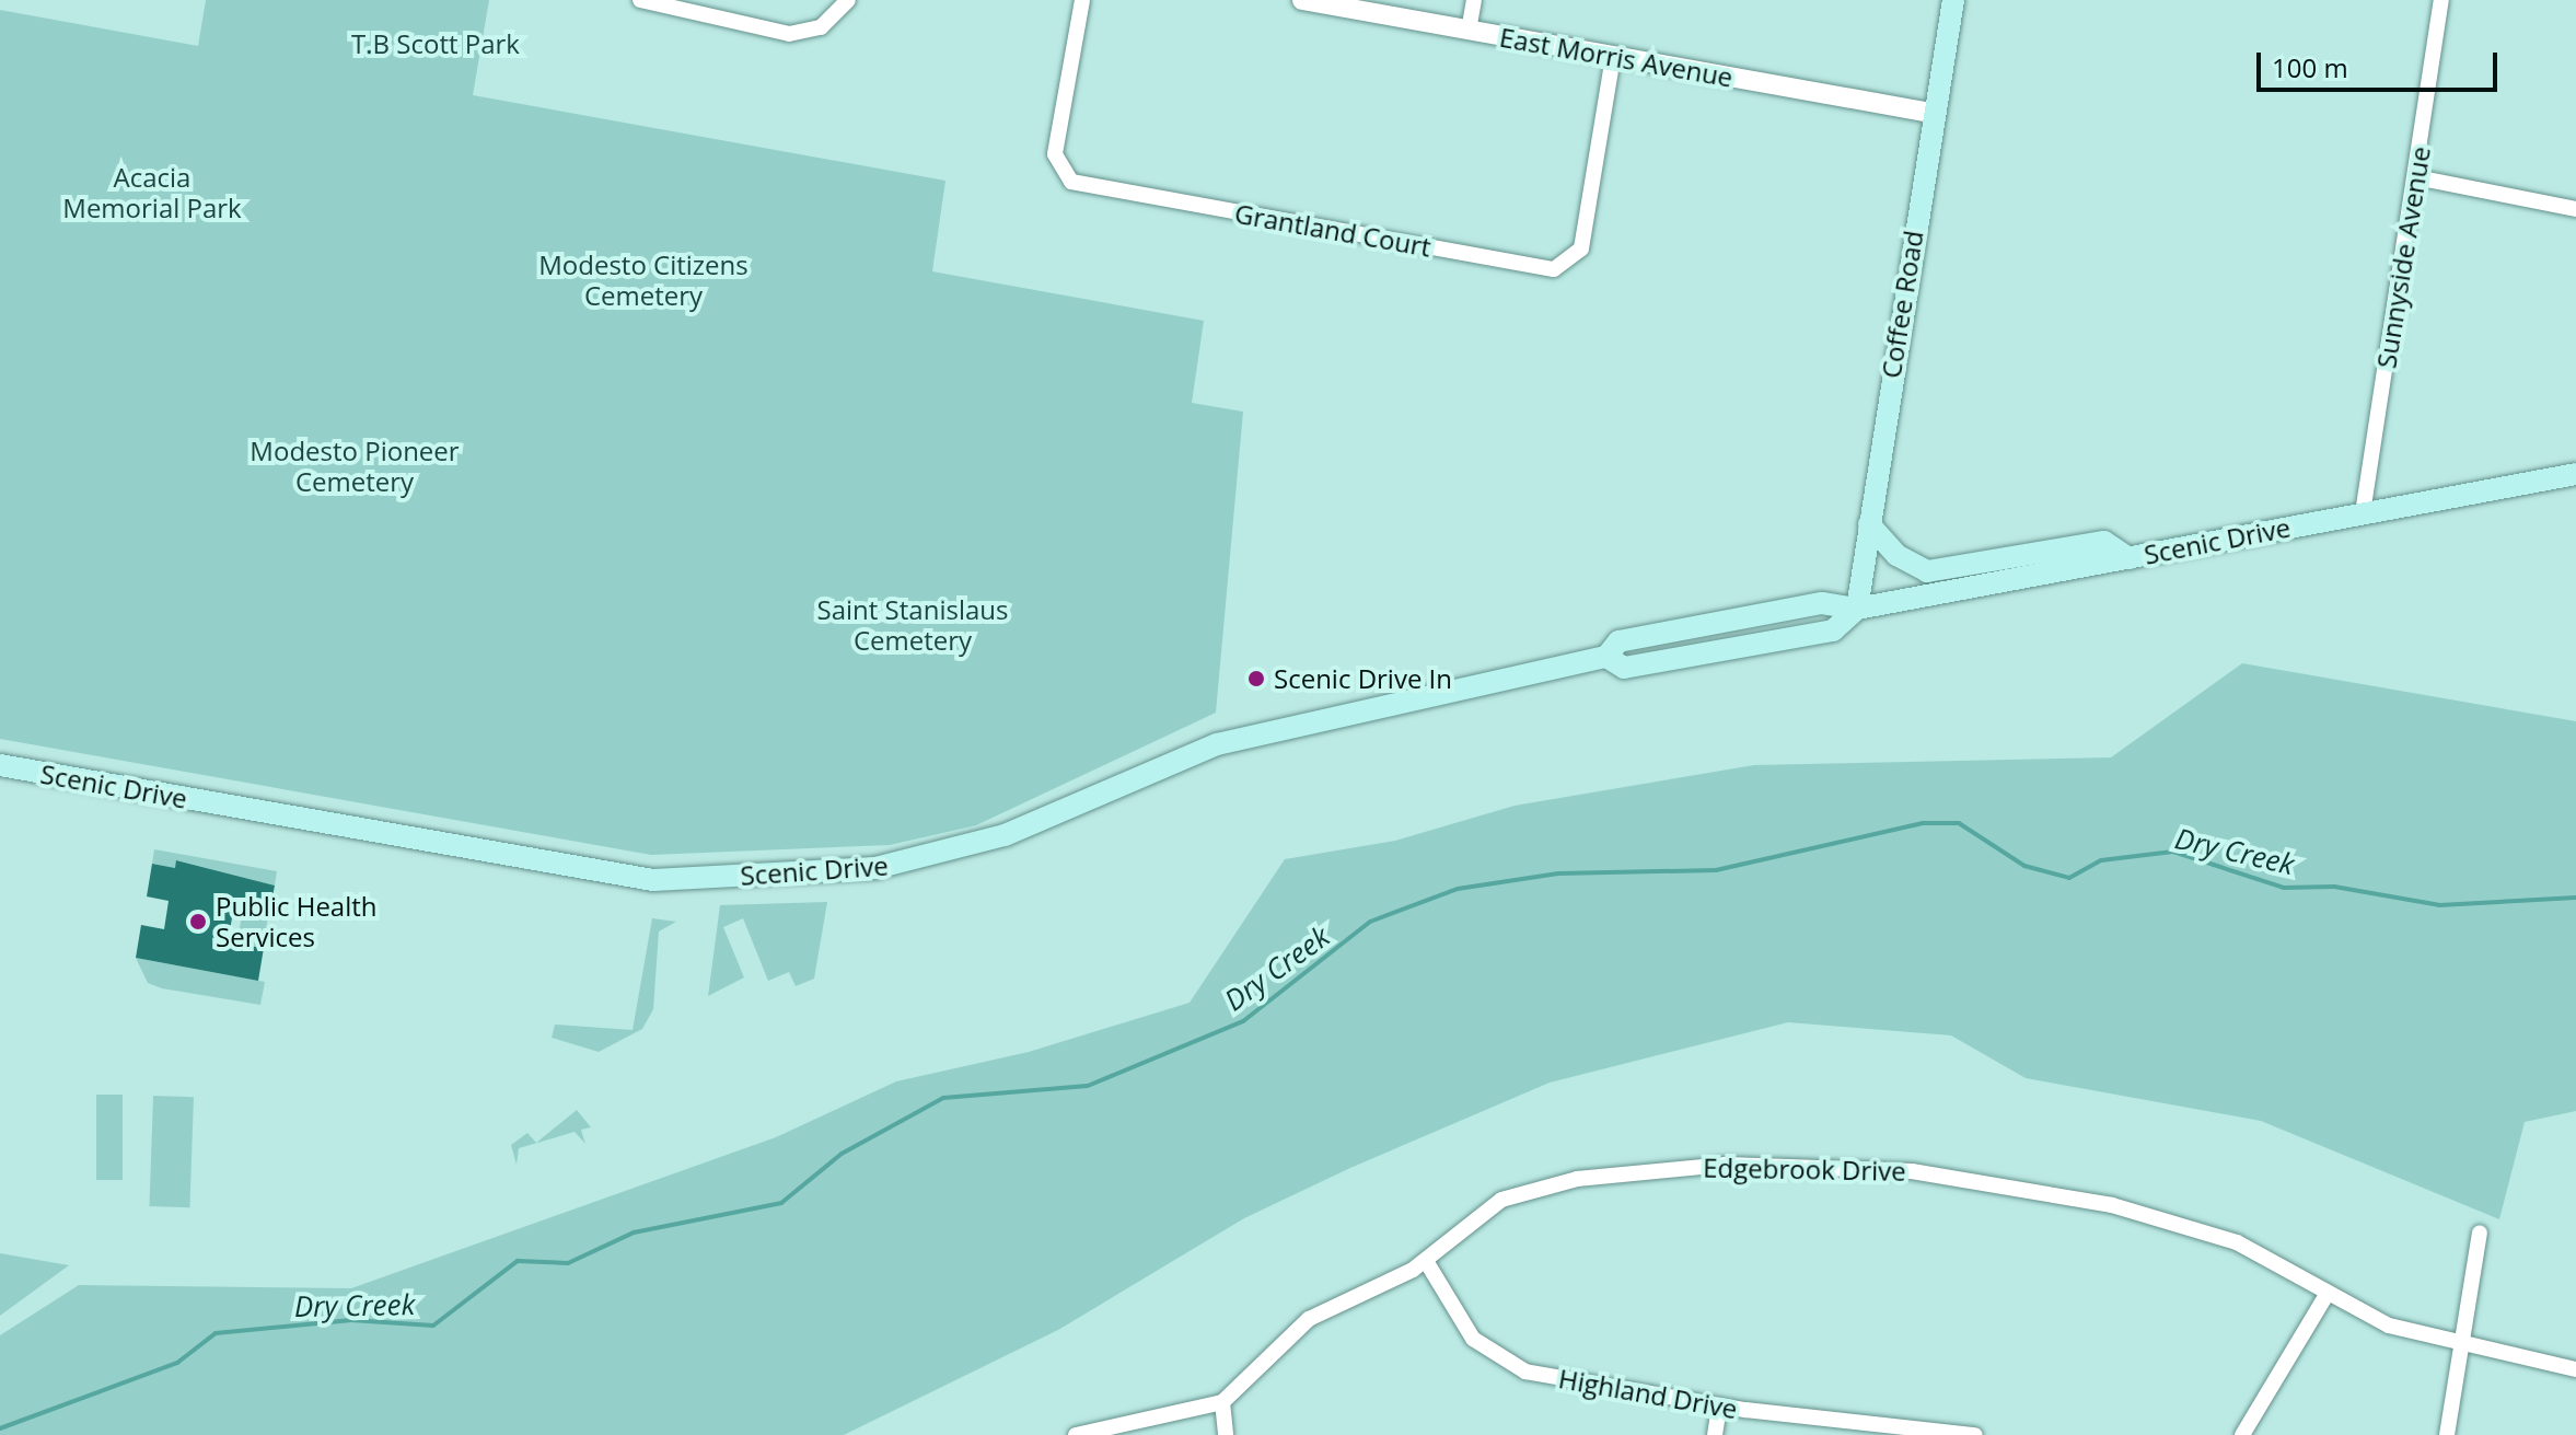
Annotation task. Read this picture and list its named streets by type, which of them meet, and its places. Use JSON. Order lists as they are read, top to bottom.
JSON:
{
  "streets": {
    "main road": ["Coffee Road", "Scenic Drive"],
    "street": [
      "East Morris Avenue",
      "Grantland Court",
      "Sunnyside Avenue",
      "Edgebrook Drive",
      "Highland Drive"
    ]
  },
  "crossings": [
    ["East Morris Avenue", "Grantland Court"],
    ["East Morris Avenue", "Coffee Road"],
    ["Sunnyside Avenue", "Scenic Drive"],
    ["Coffee Road", "Scenic Drive"],
    ["Edgebrook Drive", "Highland Drive"]
  ],
  "water": ["Dry Creek"],
  "parks": [
    "T.B Scott Park",
    "Acacia Memorial Park",
    "Modesto Citizens Cemetery",
    "Modesto Pioneer Cemetery",
    "Saint Stanislaus Cemetery"
  ],
  "places": ["Scenic Drive In", "Public Health Services"],
  "scale_bar": "100 m"
}
